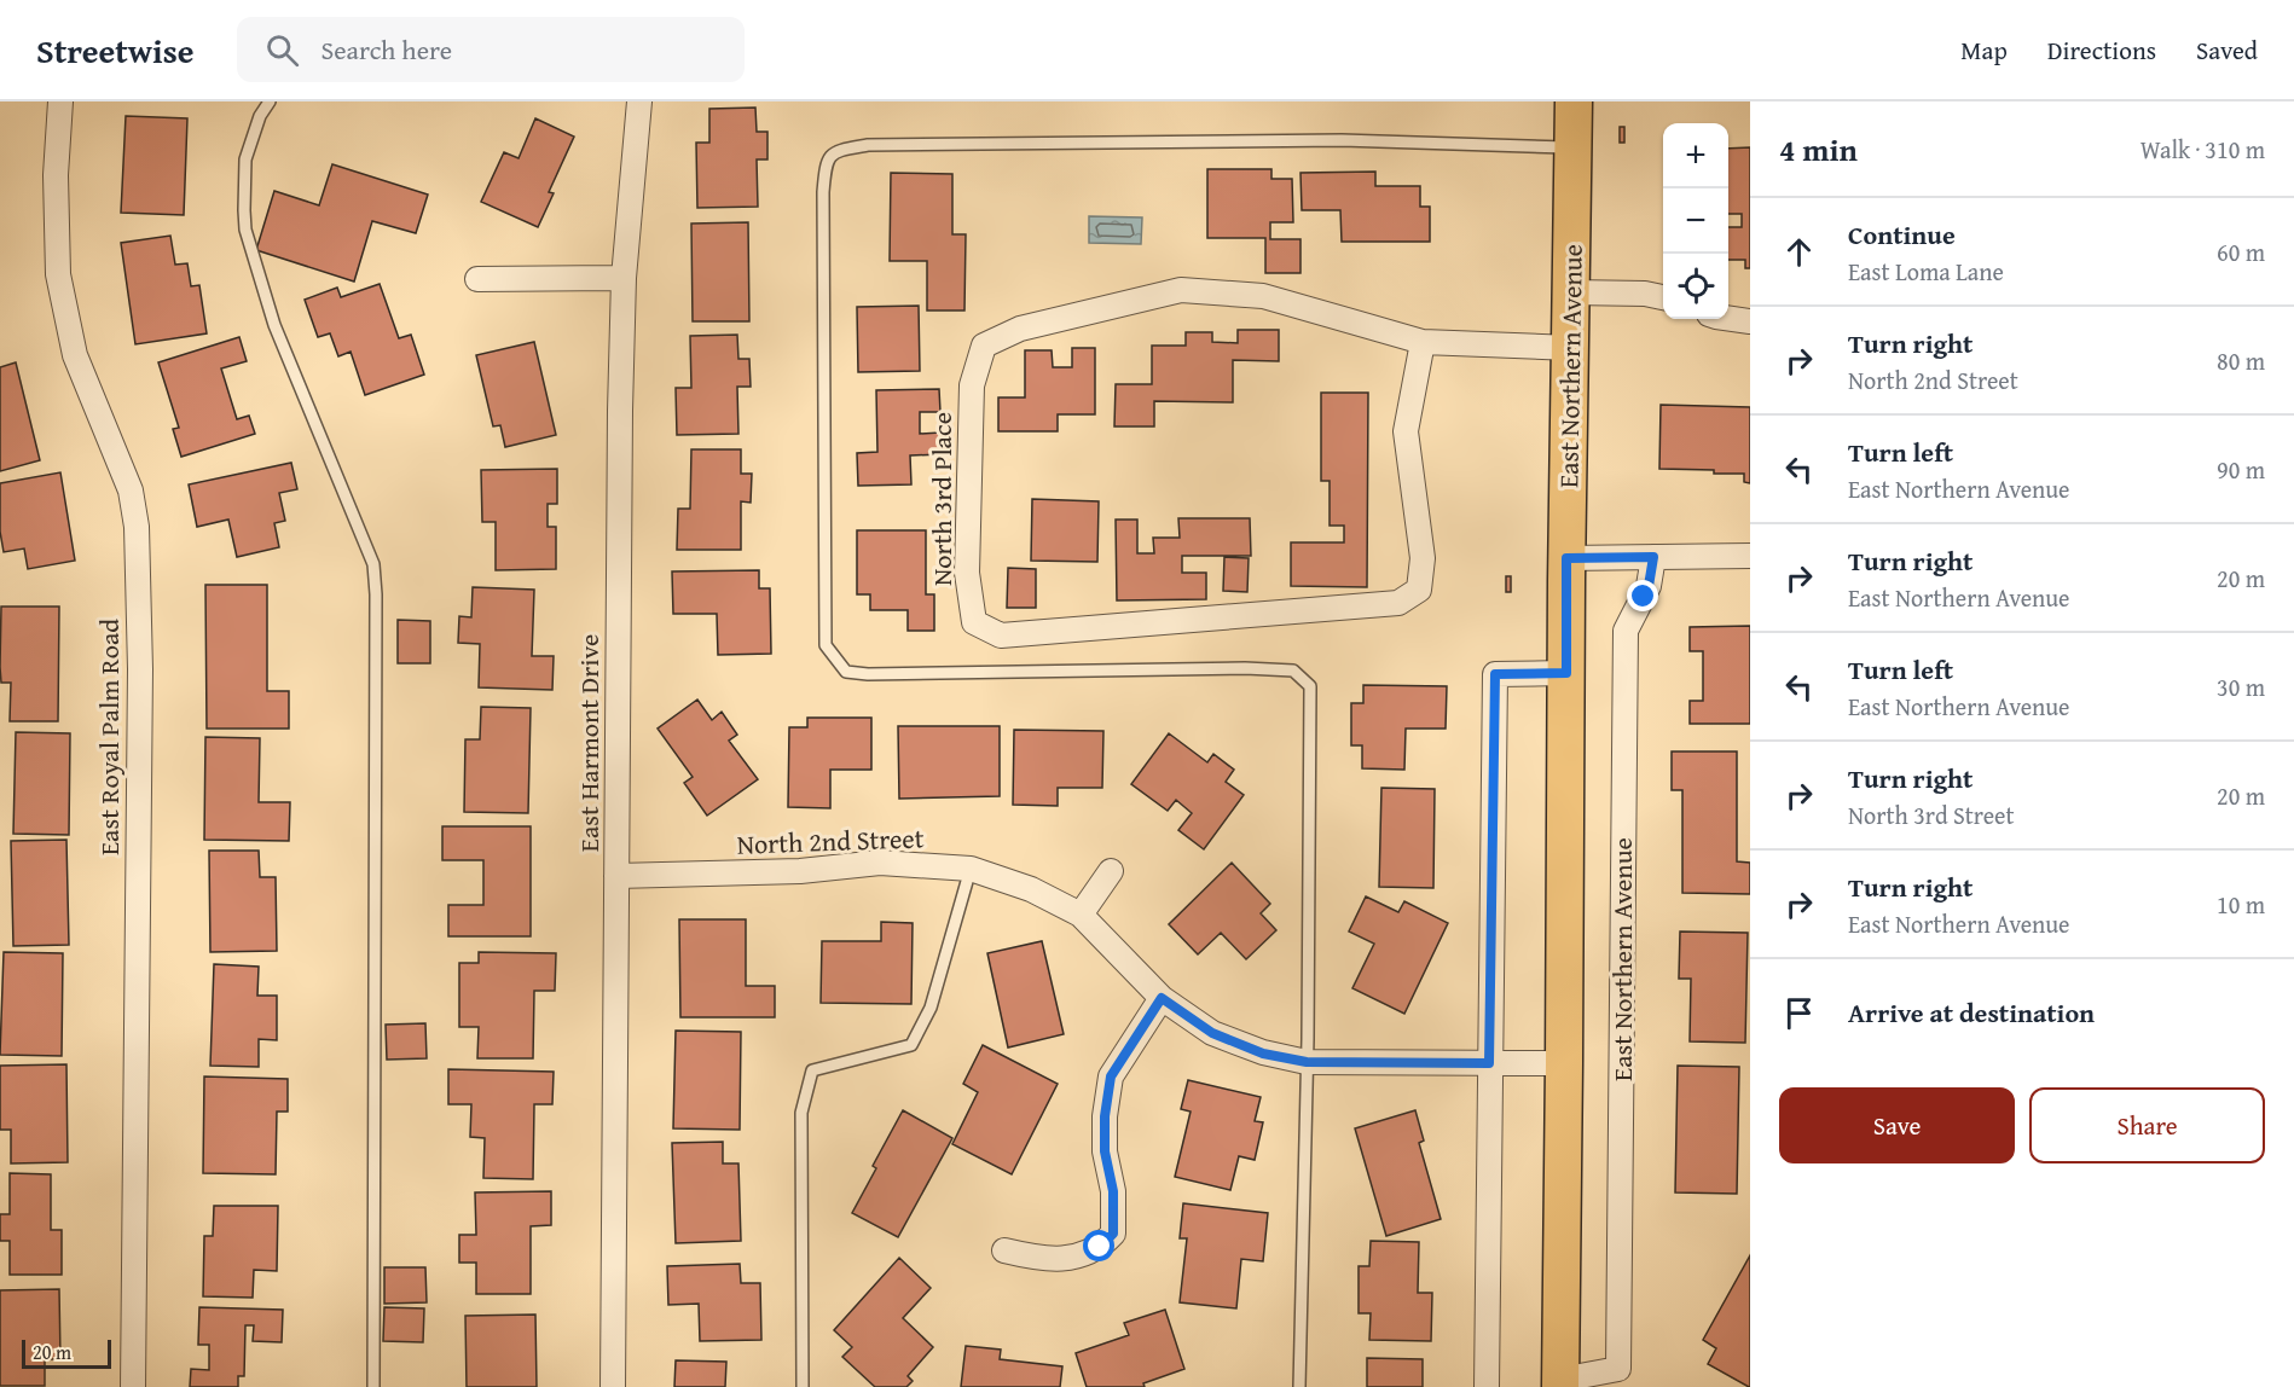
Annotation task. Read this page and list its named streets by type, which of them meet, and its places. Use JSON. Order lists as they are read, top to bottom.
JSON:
{
  "streets": {
    "main road": ["East Northern Avenue"],
    "street": [
      "North 3rd Place",
      "East Royal Palm Road",
      "East Harmont Drive",
      "North 2nd Street"
    ]
  },
  "crossings": [
    ["East Northern Avenue", "North 3rd Place"],
    ["East Northern Avenue", "North 2nd Street"],
    ["East Harmont Drive", "North 2nd Street"]
  ],
  "scale_bar": "20 m",
  "page": {
    "header": "Streetwise",
    "search": "Search here",
    "nav": ["Map", "Directions", "Saved"],
    "heading": ["4 min", "Walk · 310 m"],
    "map_buttons": ["+", "−"],
    "list": [
      ["Continue", "East Loma Lane", "60 m"],
      ["Turn right", "North 2nd Street", "80 m"],
      ["Turn left", "East Northern Avenue", "90 m"],
      ["Turn right", "East Northern Avenue", "20 m"],
      ["Turn left", "East Northern Avenue", "30 m"],
      ["Turn right", "North 3rd Street", "20 m"],
      ["Turn right", "East Northern Avenue", "10 m"],
      "Arrive at destination"
    ],
    "buttons": ["Save", "Share"],
    "scale": "20 m"
  }
}
